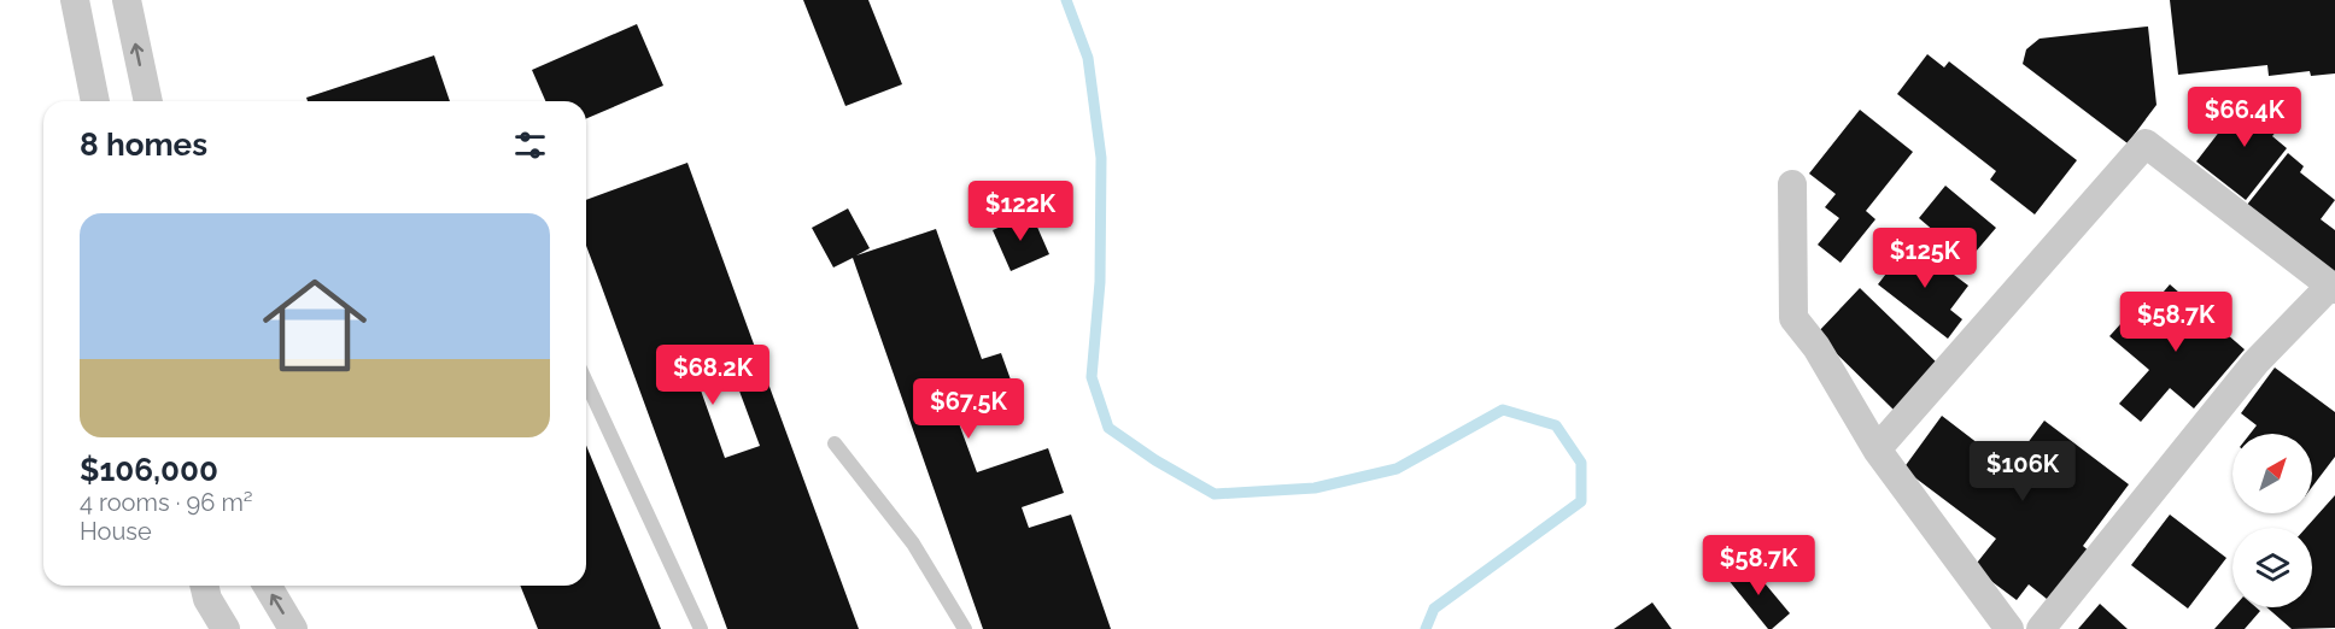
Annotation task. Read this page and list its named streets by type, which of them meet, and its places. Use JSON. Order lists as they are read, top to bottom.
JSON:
{
  "north": "top right",
  "page": {
    "price": [
      "$66.4K",
      "$122K",
      "$125K",
      "$58.7K",
      "$68.2K",
      "$67.5K",
      "$106K",
      "$58.7K"
    ],
    "heading": "8 homes",
    "list": [
      {
        "name": "$106,000",
        "note": "4 rooms · 96 m² · House"
      }
    ]
  }
}
